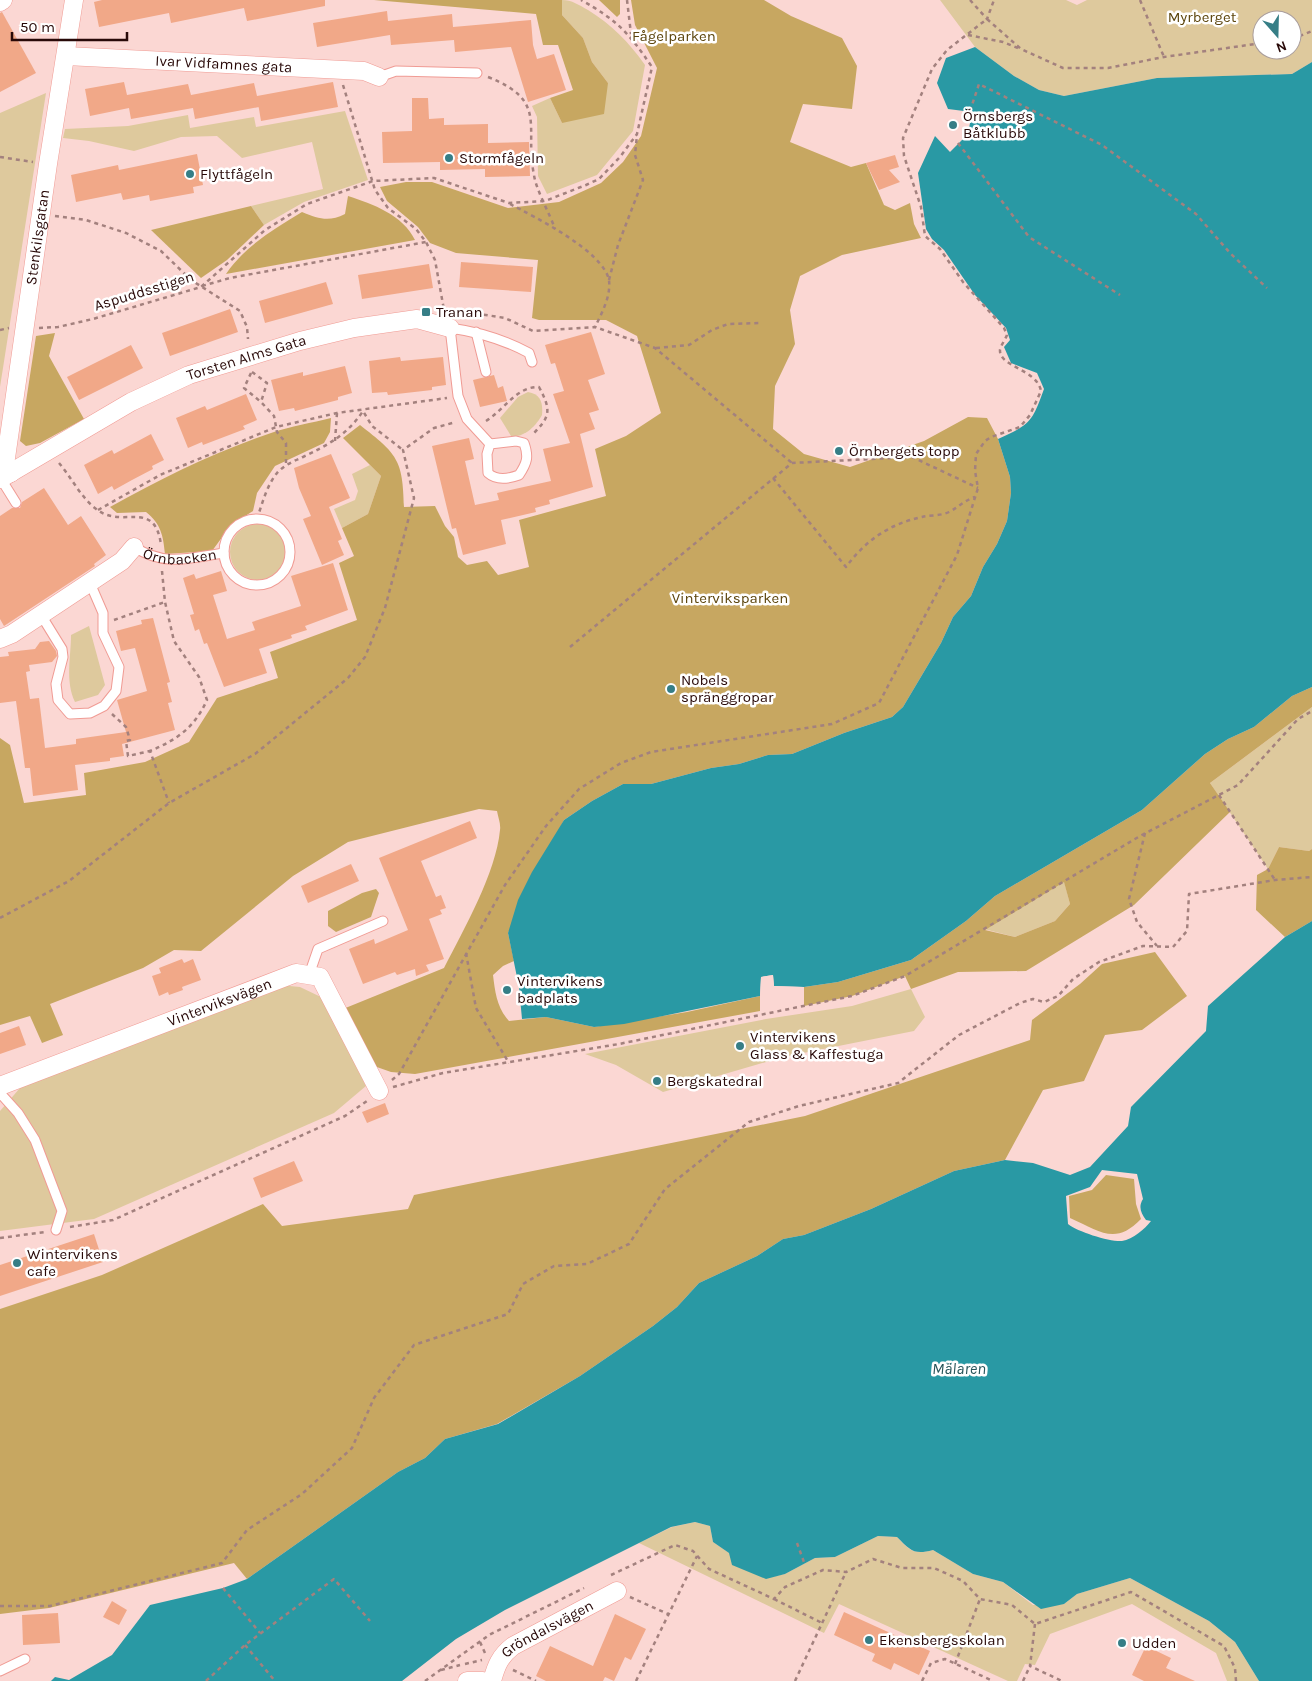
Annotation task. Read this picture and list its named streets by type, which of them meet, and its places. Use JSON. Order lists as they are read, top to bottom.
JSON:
{
  "streets": {
    "street": [
      "Ivar Vidfamnes gata",
      "Stenkilsgatan",
      "Torsten Alms Gata",
      "Örnbacken",
      "Vinterviksvägen",
      "Gröndalsvägen"
    ],
    "path": ["Aspuddsstigen"]
  },
  "crossings": [
    ["Ivar Vidfamnes gata", "Stenkilsgatan"],
    ["Stenkilsgatan", "Aspuddsstigen"],
    ["Stenkilsgatan", "Torsten Alms Gata"]
  ],
  "water": ["Mälaren"],
  "parks": ["Myrberget", "Fågelparken", "Vinterviksparken"],
  "places": {
    "other": [
      "Örnsbergs Båtklubb",
      "Stormfågeln",
      "Flyttfågeln",
      "Örnbergets topp",
      "Nobels spränggropar",
      "Vintervikens badplats",
      "Vintervikens Glass & Kaffestuga",
      "Bergskatedral",
      "Wintervikens cafe",
      "Ekensbergsskolan",
      "Udden"
    ],
    "transit": ["Tranan"]
  },
  "scale_bar": "50 m",
  "north": "bottom"
}
